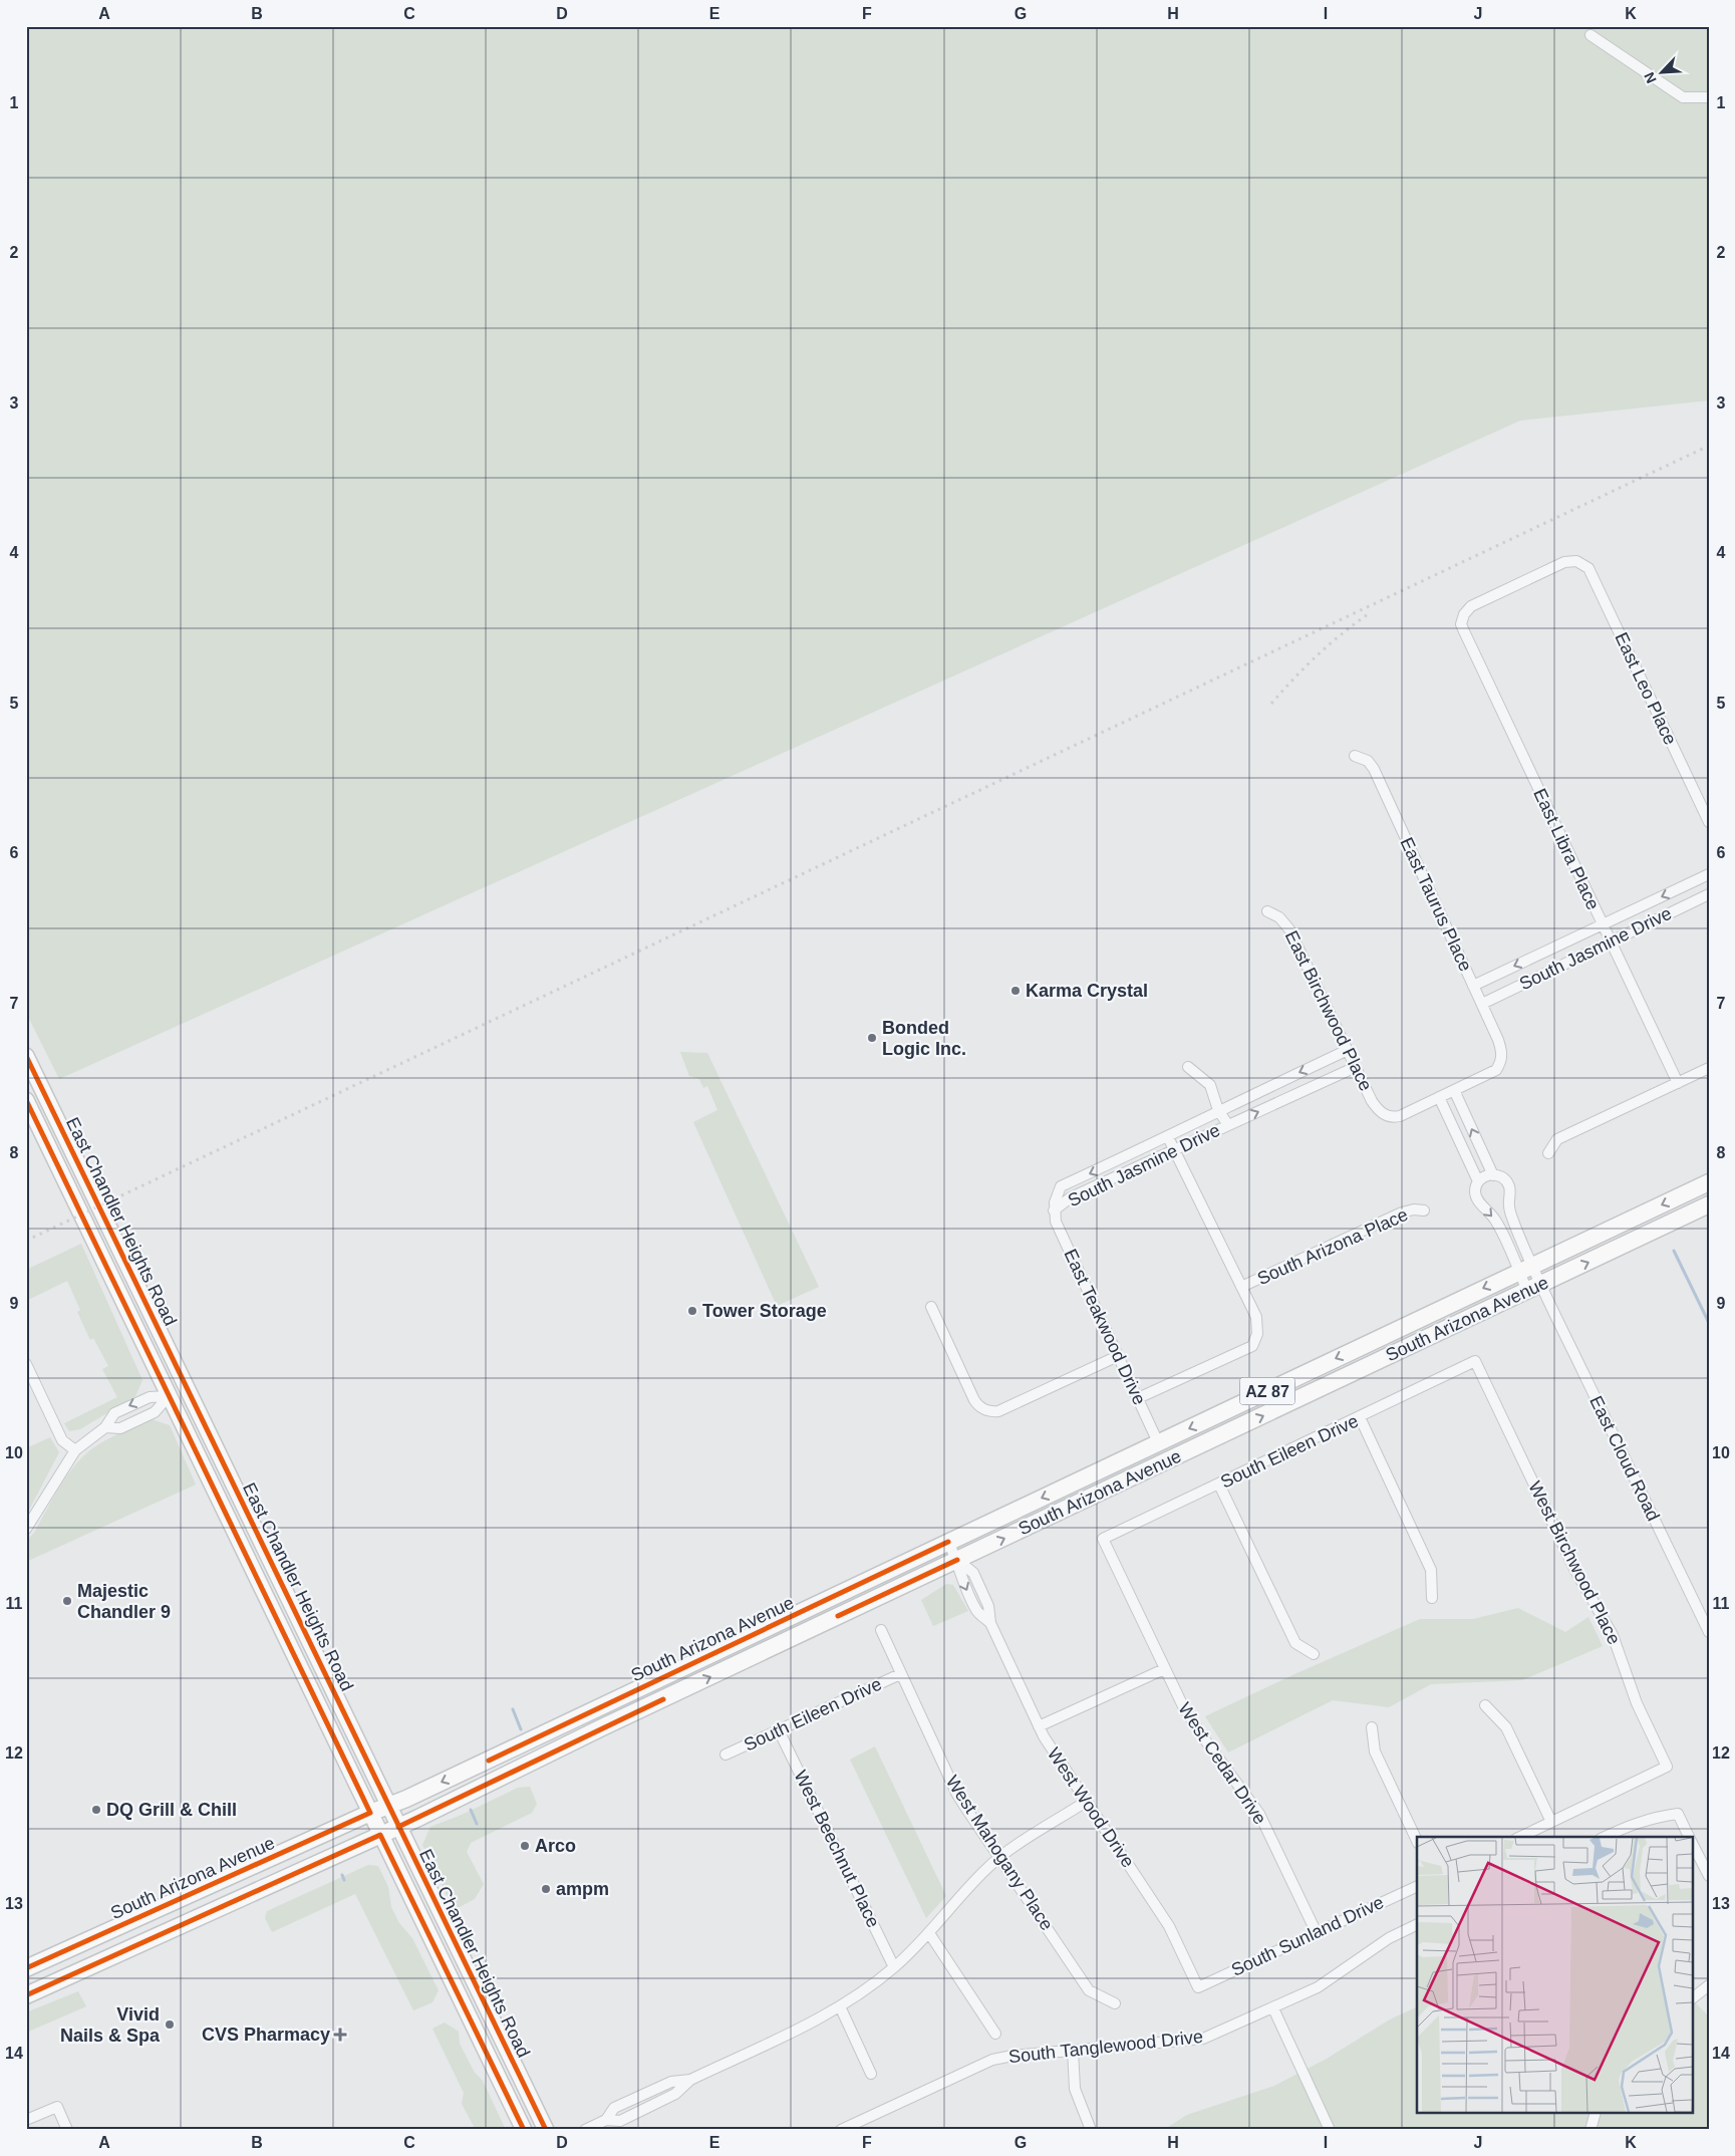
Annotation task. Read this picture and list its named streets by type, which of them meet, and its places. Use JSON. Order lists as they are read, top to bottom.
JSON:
{
  "streets": {
    "main road": ["East Chandler Heights Road", "South Arizona Avenue", "AZ 87"],
    "street": [
      "East Leo Place",
      "East Libra Place",
      "East Taurus Place",
      "South Jasmine Drive",
      "East Birchwood Place",
      "South Arizona Place",
      "East Teakwood Drive",
      "South Eileen Drive",
      "East Cloud Road",
      "West Birchwood Place",
      "West Cedar Drive",
      "West Wood Drive",
      "West Beechnut Place",
      "West Mahogany Place",
      "South Sunland Drive",
      "South Tanglewood Drive"
    ]
  },
  "crossings": [
    ["East Leo Place", "East Libra Place"],
    ["East Libra Place", "South Jasmine Drive"],
    ["East Taurus Place", "South Jasmine Drive"],
    ["South Jasmine Drive", "East Birchwood Place"],
    ["South Jasmine Drive", "East Teakwood Drive"],
    ["East Chandler Heights Road", "South Arizona Avenue"],
    ["South Arizona Avenue", "East Teakwood Drive"],
    ["South Arizona Avenue", "East Cloud Road"],
    ["South Arizona Avenue", "West Wood Drive"],
    ["South Eileen Drive", "West Birchwood Place"],
    ["South Eileen Drive", "West Cedar Drive"],
    ["South Eileen Drive", "West Beechnut Place"],
    ["South Eileen Drive", "West Mahogany Place"],
    ["West Cedar Drive", "South Sunland Drive"],
    ["West Wood Drive", "South Sunland Drive"]
  ],
  "places": {
    "other": [
      "Karma Crystal",
      "Bonded Logic Inc.",
      "Tower Storage",
      "Majestic Chandler 9",
      "DQ Grill & Chill",
      "Arco",
      "ampm",
      "Vivid Nails & Spa"
    ],
    "health": ["CVS Pharmacy"]
  },
  "north": "bottom left",
  "grid": {
    "columns": [
      "A",
      "B",
      "C",
      "D",
      "E",
      "F",
      "G",
      "H",
      "I",
      "J",
      "K"
    ],
    "rows": [
      "1",
      "2",
      "3",
      "4",
      "5",
      "6",
      "7",
      "8",
      "9",
      "10",
      "11",
      "12",
      "13",
      "14"
    ]
  }
}
